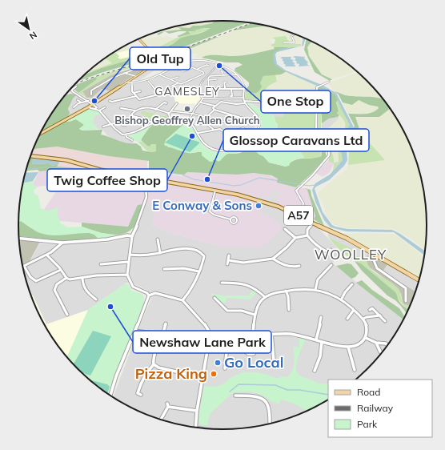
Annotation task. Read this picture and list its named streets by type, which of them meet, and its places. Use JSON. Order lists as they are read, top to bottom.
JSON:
{
  "streets": {
    "main road": ["A57"]
  },
  "districts": ["GAMESLEY", "WOOLLEY"],
  "places": [
    "One Stop",
    "Old Tup",
    "Bishop Geoffrey Allen Church",
    "Twig Coffee Shop",
    "Glossop Caravans Ltd",
    "E Conway & Sons",
    "Newshaw Lane Park",
    "Go Local",
    "Pizza King"
  ],
  "legend": ["Road", "Railway", "Park"],
  "north": "bottom right"
}
